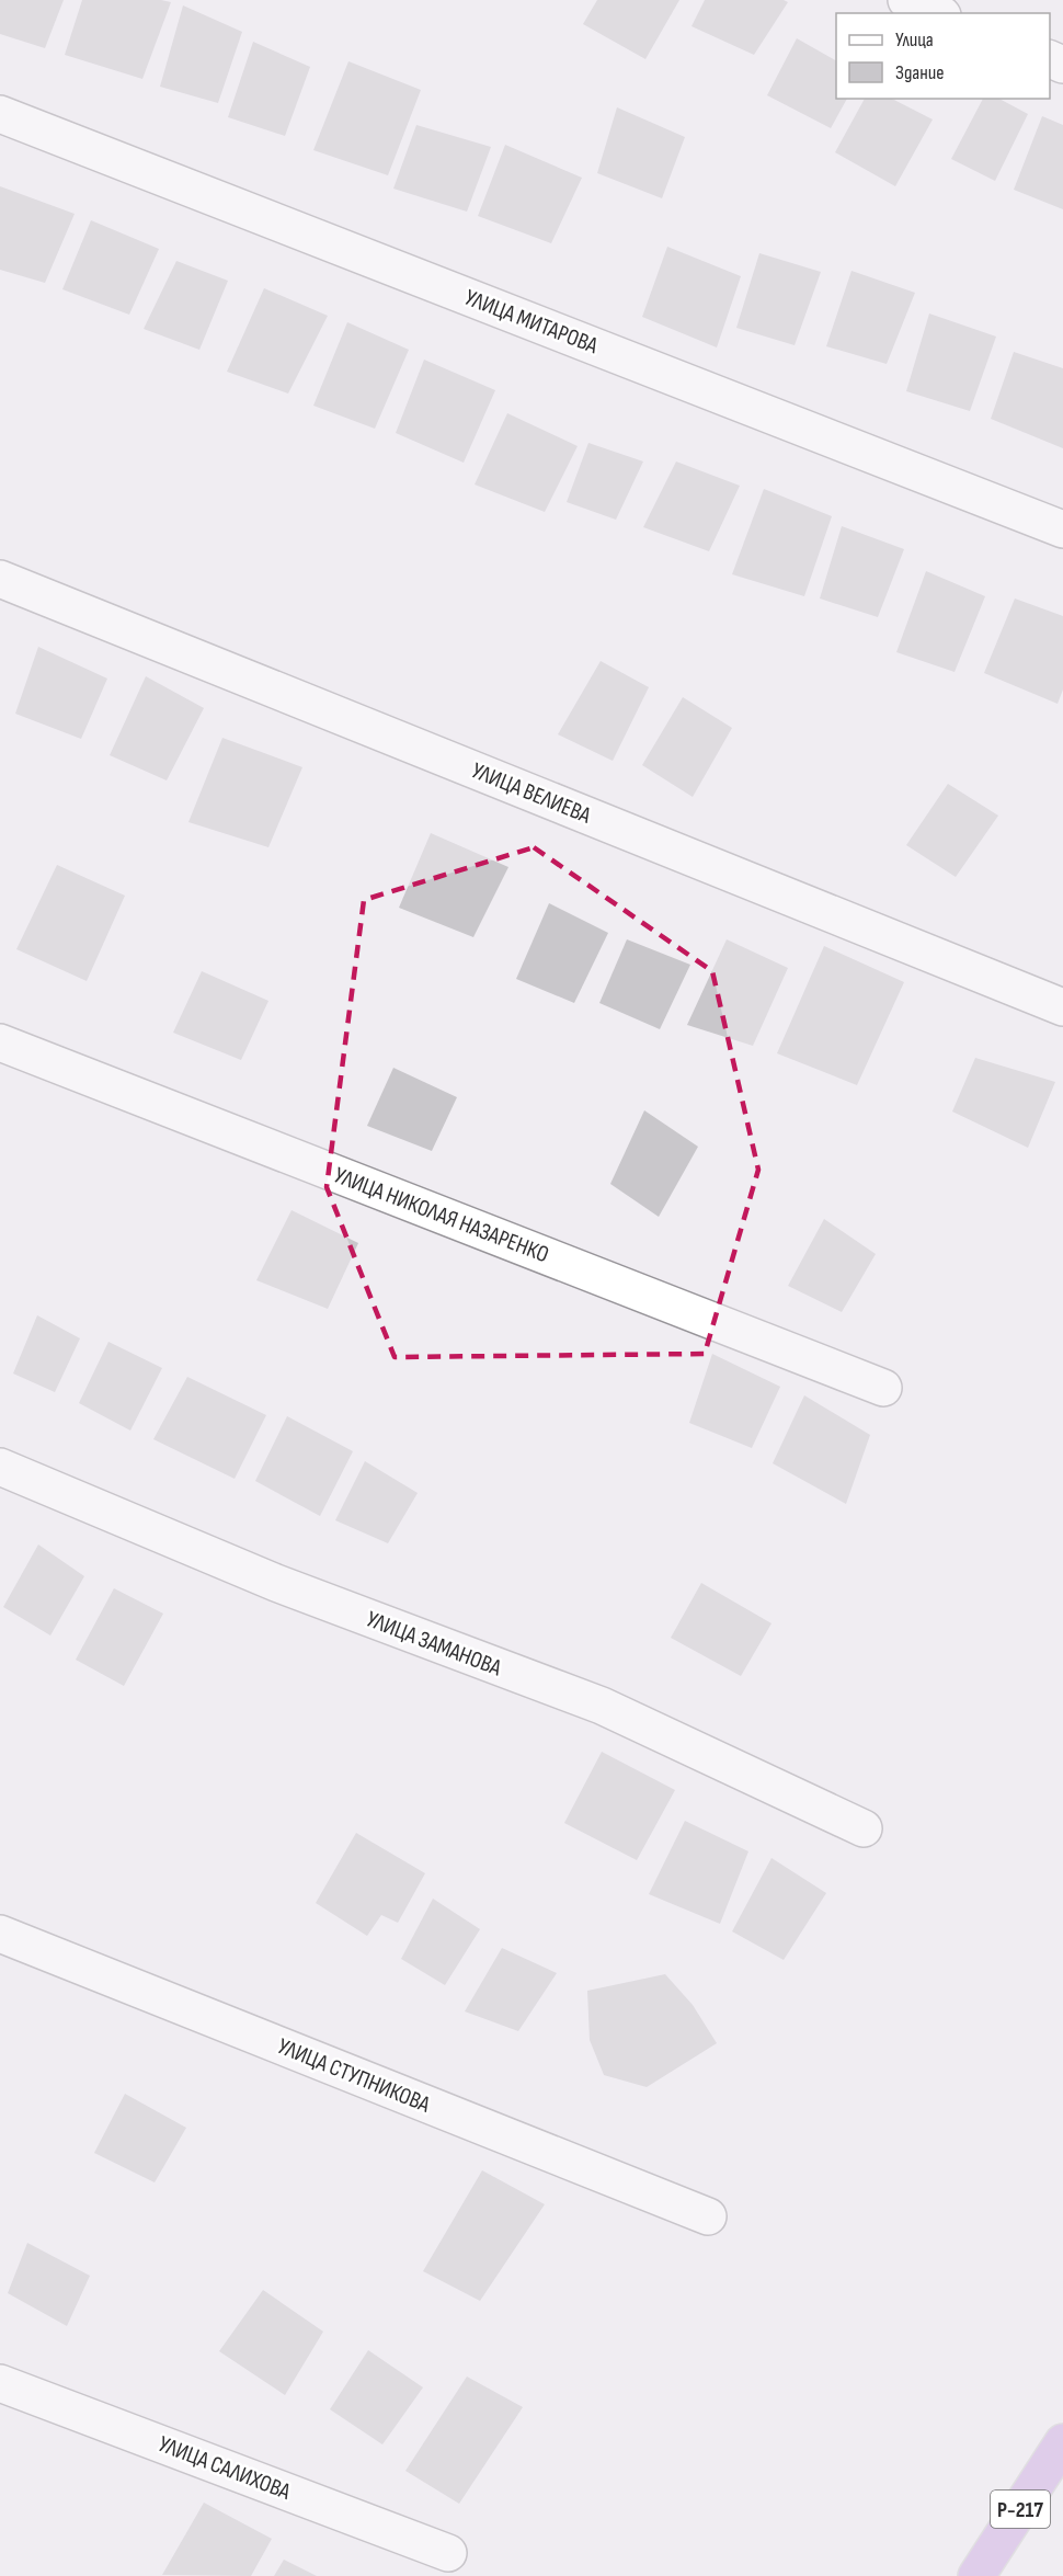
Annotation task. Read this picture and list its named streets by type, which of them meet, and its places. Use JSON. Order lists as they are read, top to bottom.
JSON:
{
  "streets": {
    "highway": ["Р-217"],
    "street": [
      "УЛИЦА МИТАРОВА",
      "УЛИЦА ВЕЛИЕВА",
      "УЛИЦА НИКОЛАЯ НАЗАРЕНКО",
      "УЛИЦА ЗАМАНОВА",
      "УЛИЦА СТУПНИКОВА",
      "УЛИЦА САЛИХОВА"
    ]
  },
  "legend": ["Улица", "Здание"]
}
